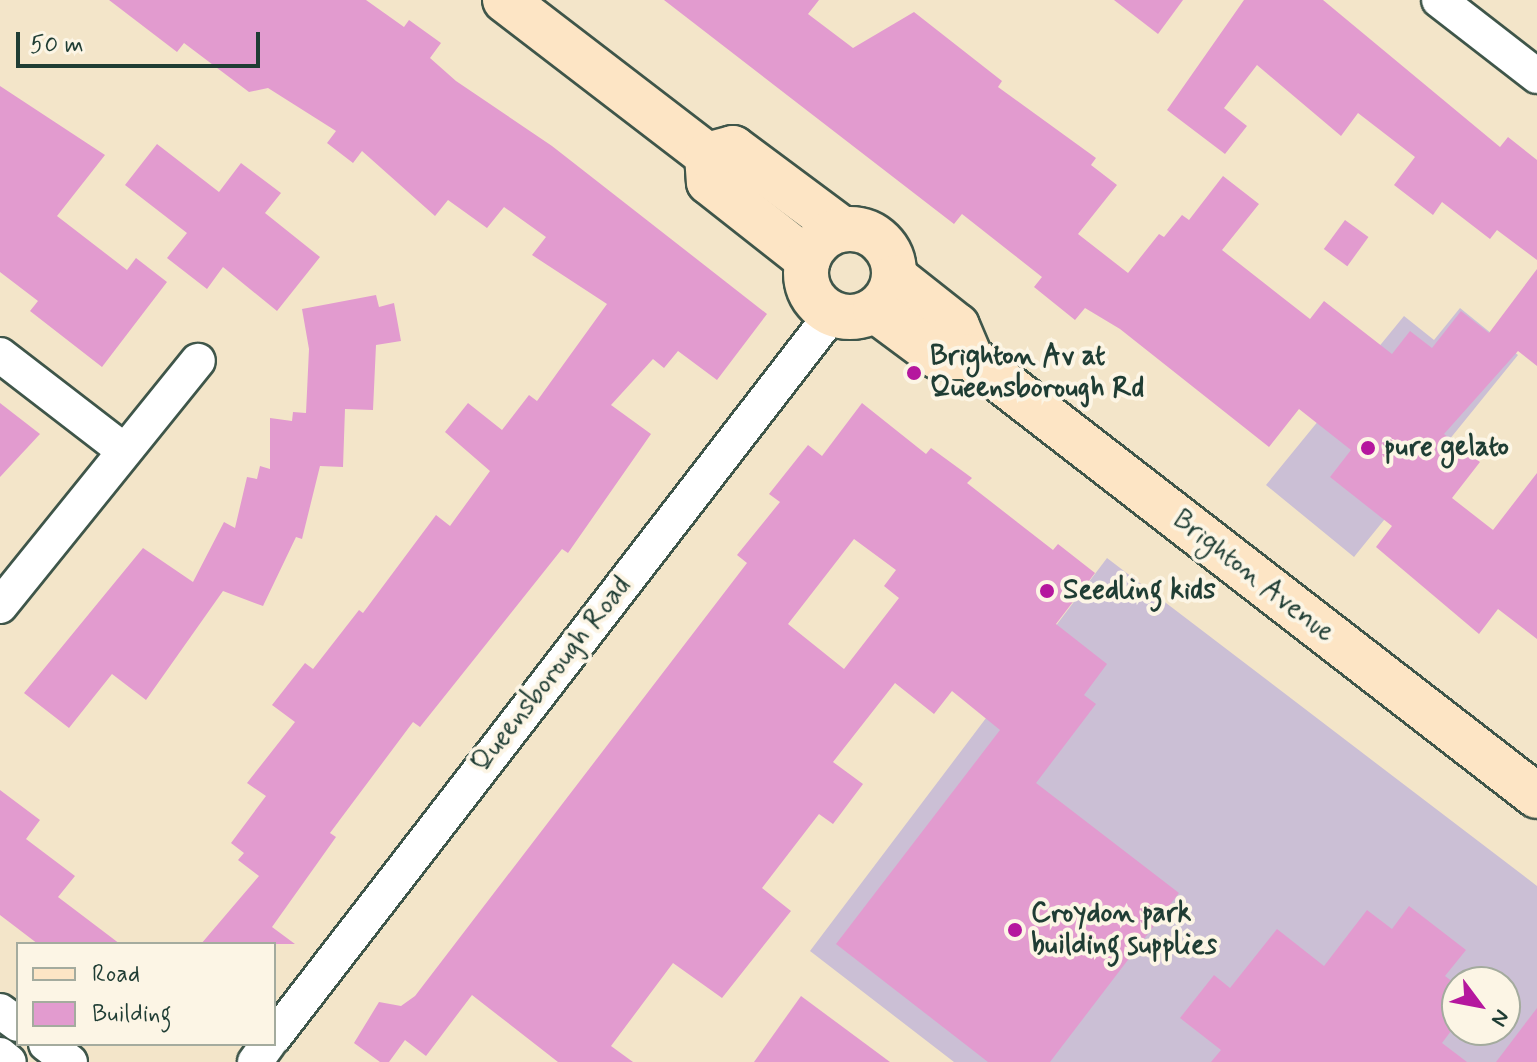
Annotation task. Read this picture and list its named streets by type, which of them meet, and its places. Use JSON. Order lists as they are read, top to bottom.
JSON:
{
  "streets": {
    "main road": ["Brighton Avenue"],
    "street": ["Queensborough Road"]
  },
  "crossings": [
    ["Brighton Avenue", "Queensborough Road"]
  ],
  "places": [
    "Brighton Av at Queensborough Rd",
    "pure gelato",
    "Seedling kids",
    "Croydon park building supplies"
  ],
  "legend": ["Road", "Building"],
  "scale_bar": "50 m",
  "north": "bottom right"
}
